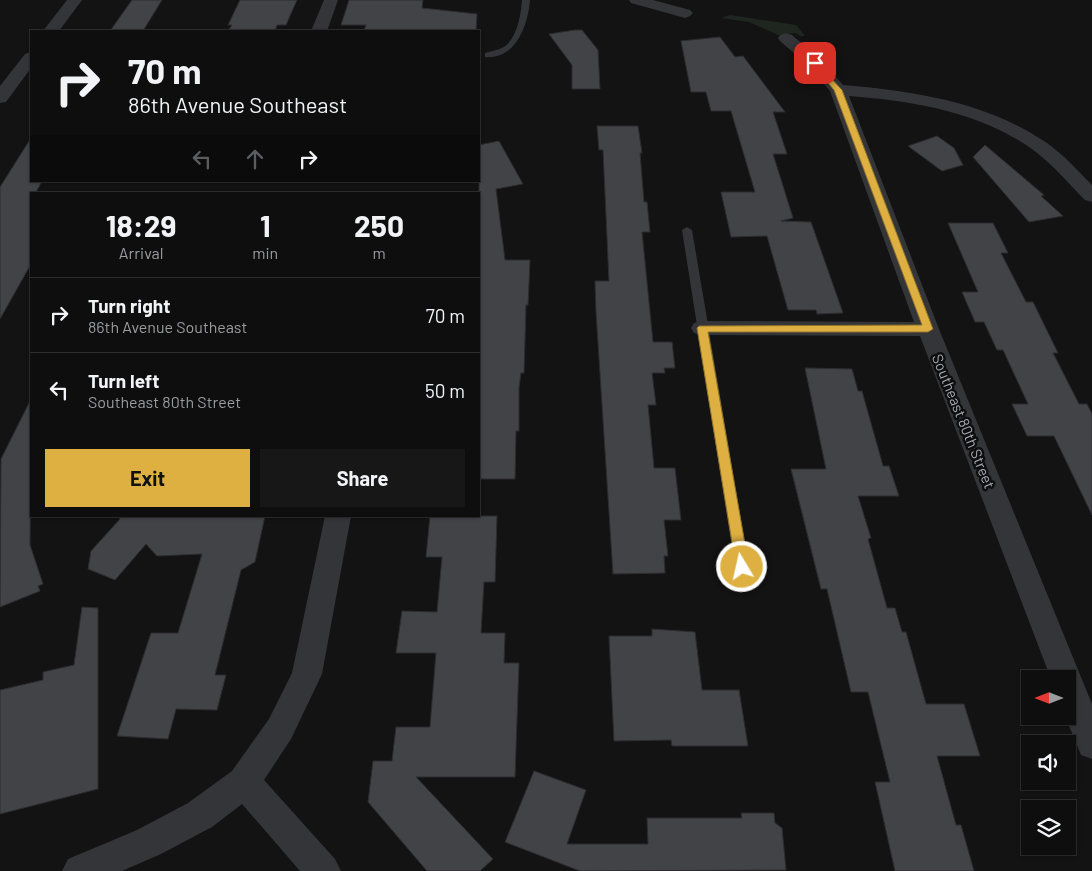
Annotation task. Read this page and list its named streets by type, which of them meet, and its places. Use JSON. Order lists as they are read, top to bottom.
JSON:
{
  "streets": {
    "street": ["Southeast 80th Street"]
  },
  "north": "left",
  "page": {
    "turn": ["70 m", "86th Avenue Southeast"],
    "eta": [
      "18:29",
      "Arrival",
      "1",
      "min",
      "250",
      "m"
    ],
    "list": [
      {
        "name": "Turn right",
        "note": "86th Avenue Southeast",
        "value": "70 m"
      },
      {
        "name": "Turn left",
        "note": "Southeast 80th Street",
        "value": "50 m"
      }
    ],
    "buttons": ["Exit", "Share"]
  }
}
